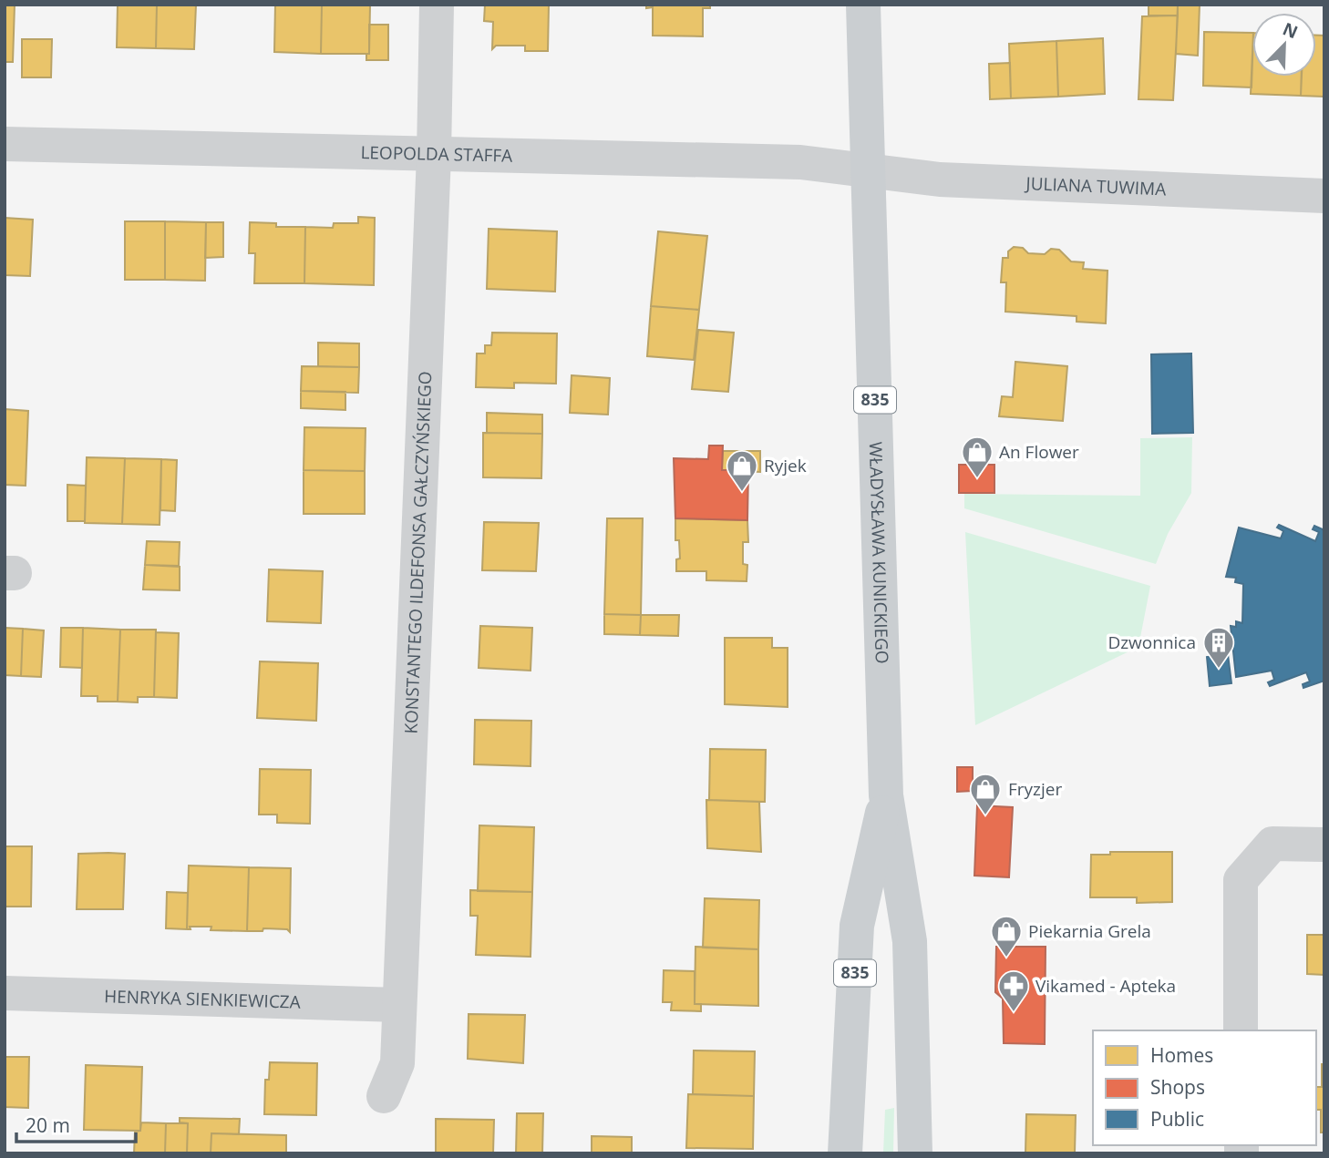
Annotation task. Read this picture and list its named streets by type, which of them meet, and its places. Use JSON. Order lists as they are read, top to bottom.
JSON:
{
  "streets": {
    "main road": ["835", "WŁADYSŁAWA KUNICKIEGO"],
    "street": [
      "LEOPOLDA STAFFA",
      "JULIANA TUWIMA",
      "KONSTANTEGO ILDEFONSA GAŁCZYŃSKIEGO",
      "HENRYKA SIENKIEWICZA"
    ]
  },
  "crossings": [
    ["LEOPOLDA STAFFA", "JULIANA TUWIMA"],
    ["LEOPOLDA STAFFA", "KONSTANTEGO ILDEFONSA GAŁCZYŃSKIEGO"],
    ["LEOPOLDA STAFFA", "WŁADYSŁAWA KUNICKIEGO"],
    ["JULIANA TUWIMA", "WŁADYSŁAWA KUNICKIEGO"],
    ["KONSTANTEGO ILDEFONSA GAŁCZYŃSKIEGO", "HENRYKA SIENKIEWICZA"]
  ],
  "places": {
    "shop": [
      "An Flower",
      "Ryjek",
      "Fryzjer",
      "Piekarnia Grela"
    ],
    "building": ["Dzwonnica"],
    "pharmacy": ["Vikamed - Apteka"]
  },
  "legend": ["Homes", "Shops", "Public"],
  "scale_bar": "20 m",
  "north": "top right"
}
